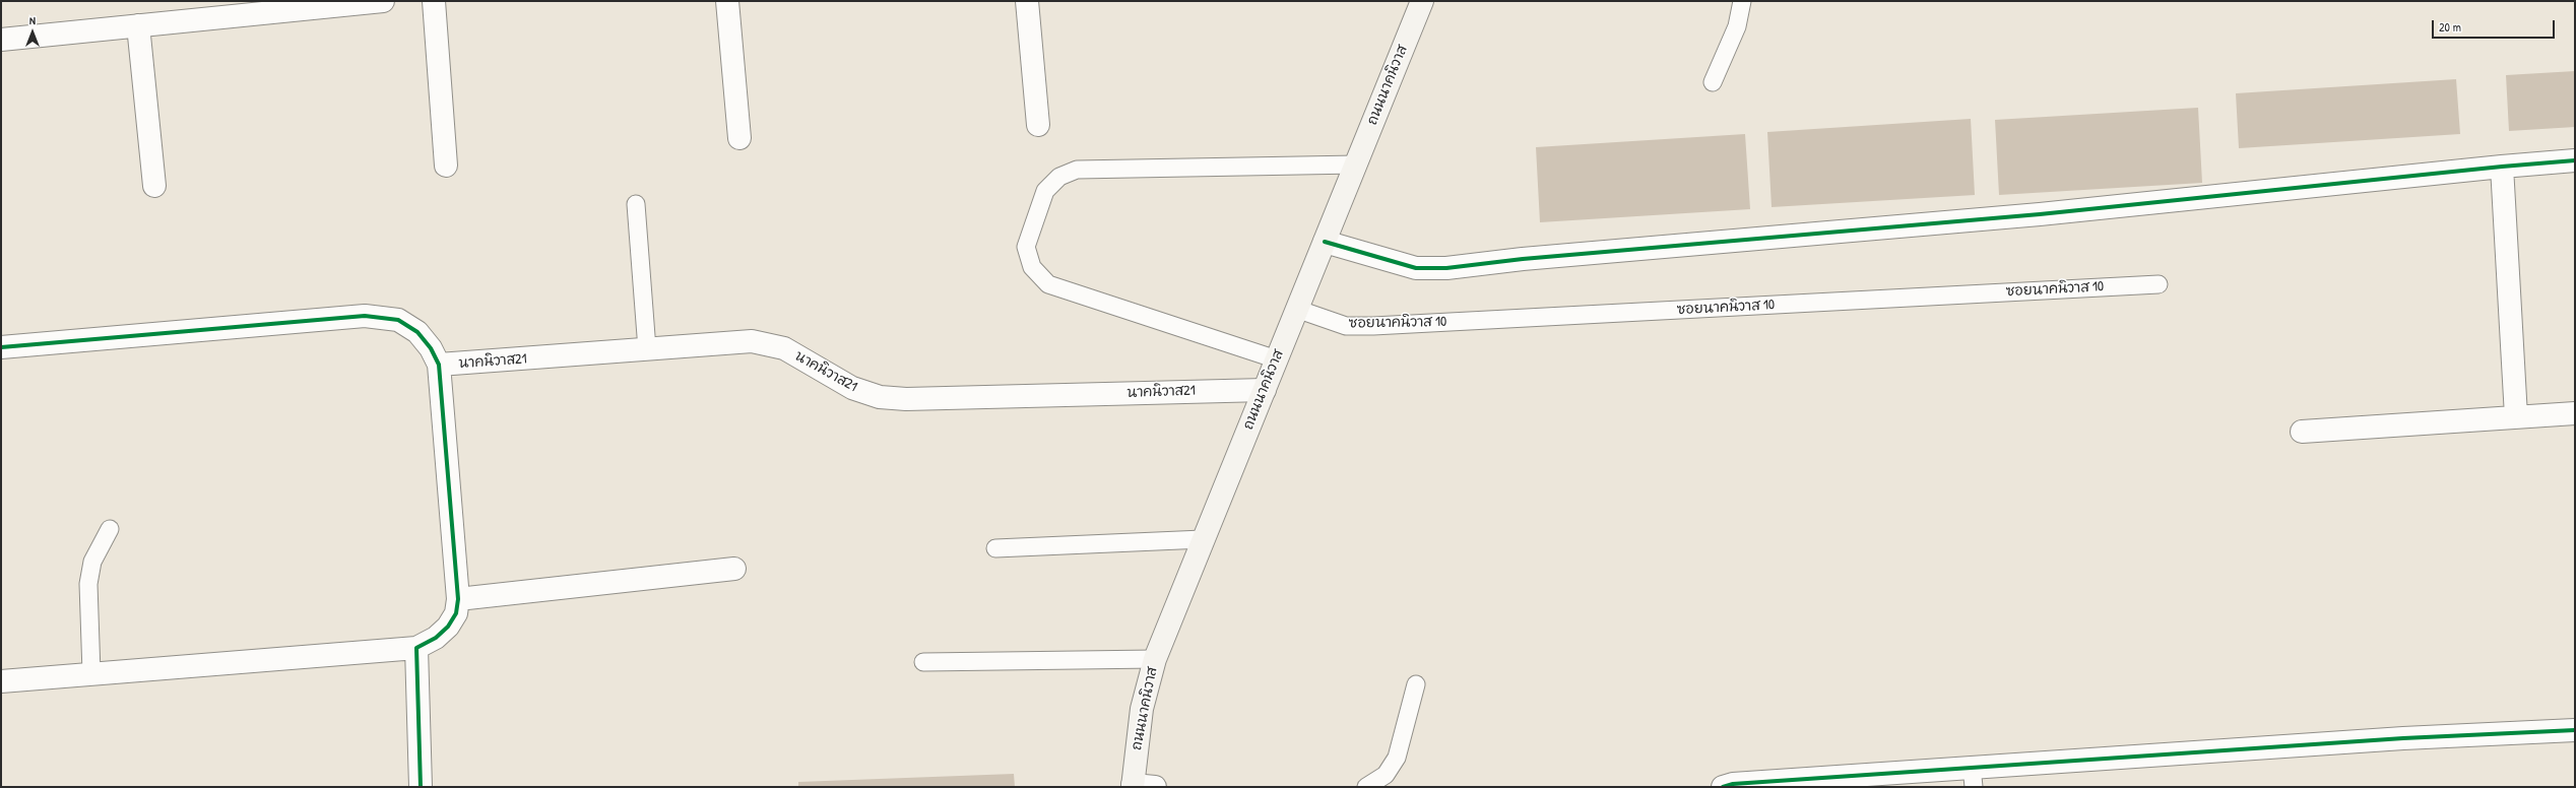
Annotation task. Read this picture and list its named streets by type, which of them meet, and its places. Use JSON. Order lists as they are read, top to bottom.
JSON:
{
  "streets": {
    "main road": ["ถนนนาคนิวาส"],
    "street": ["นาคนิวาส21"],
    "lane": ["ซอยนาคนิวาส 10"]
  },
  "crossings": [
    ["ถนนนาคนิวาส", "ซอยนาคนิวาส 10"],
    ["ถนนนาคนิวาส", "นาคนิวาส21"]
  ],
  "scale_bar": "20 m",
  "north": "top"
}
